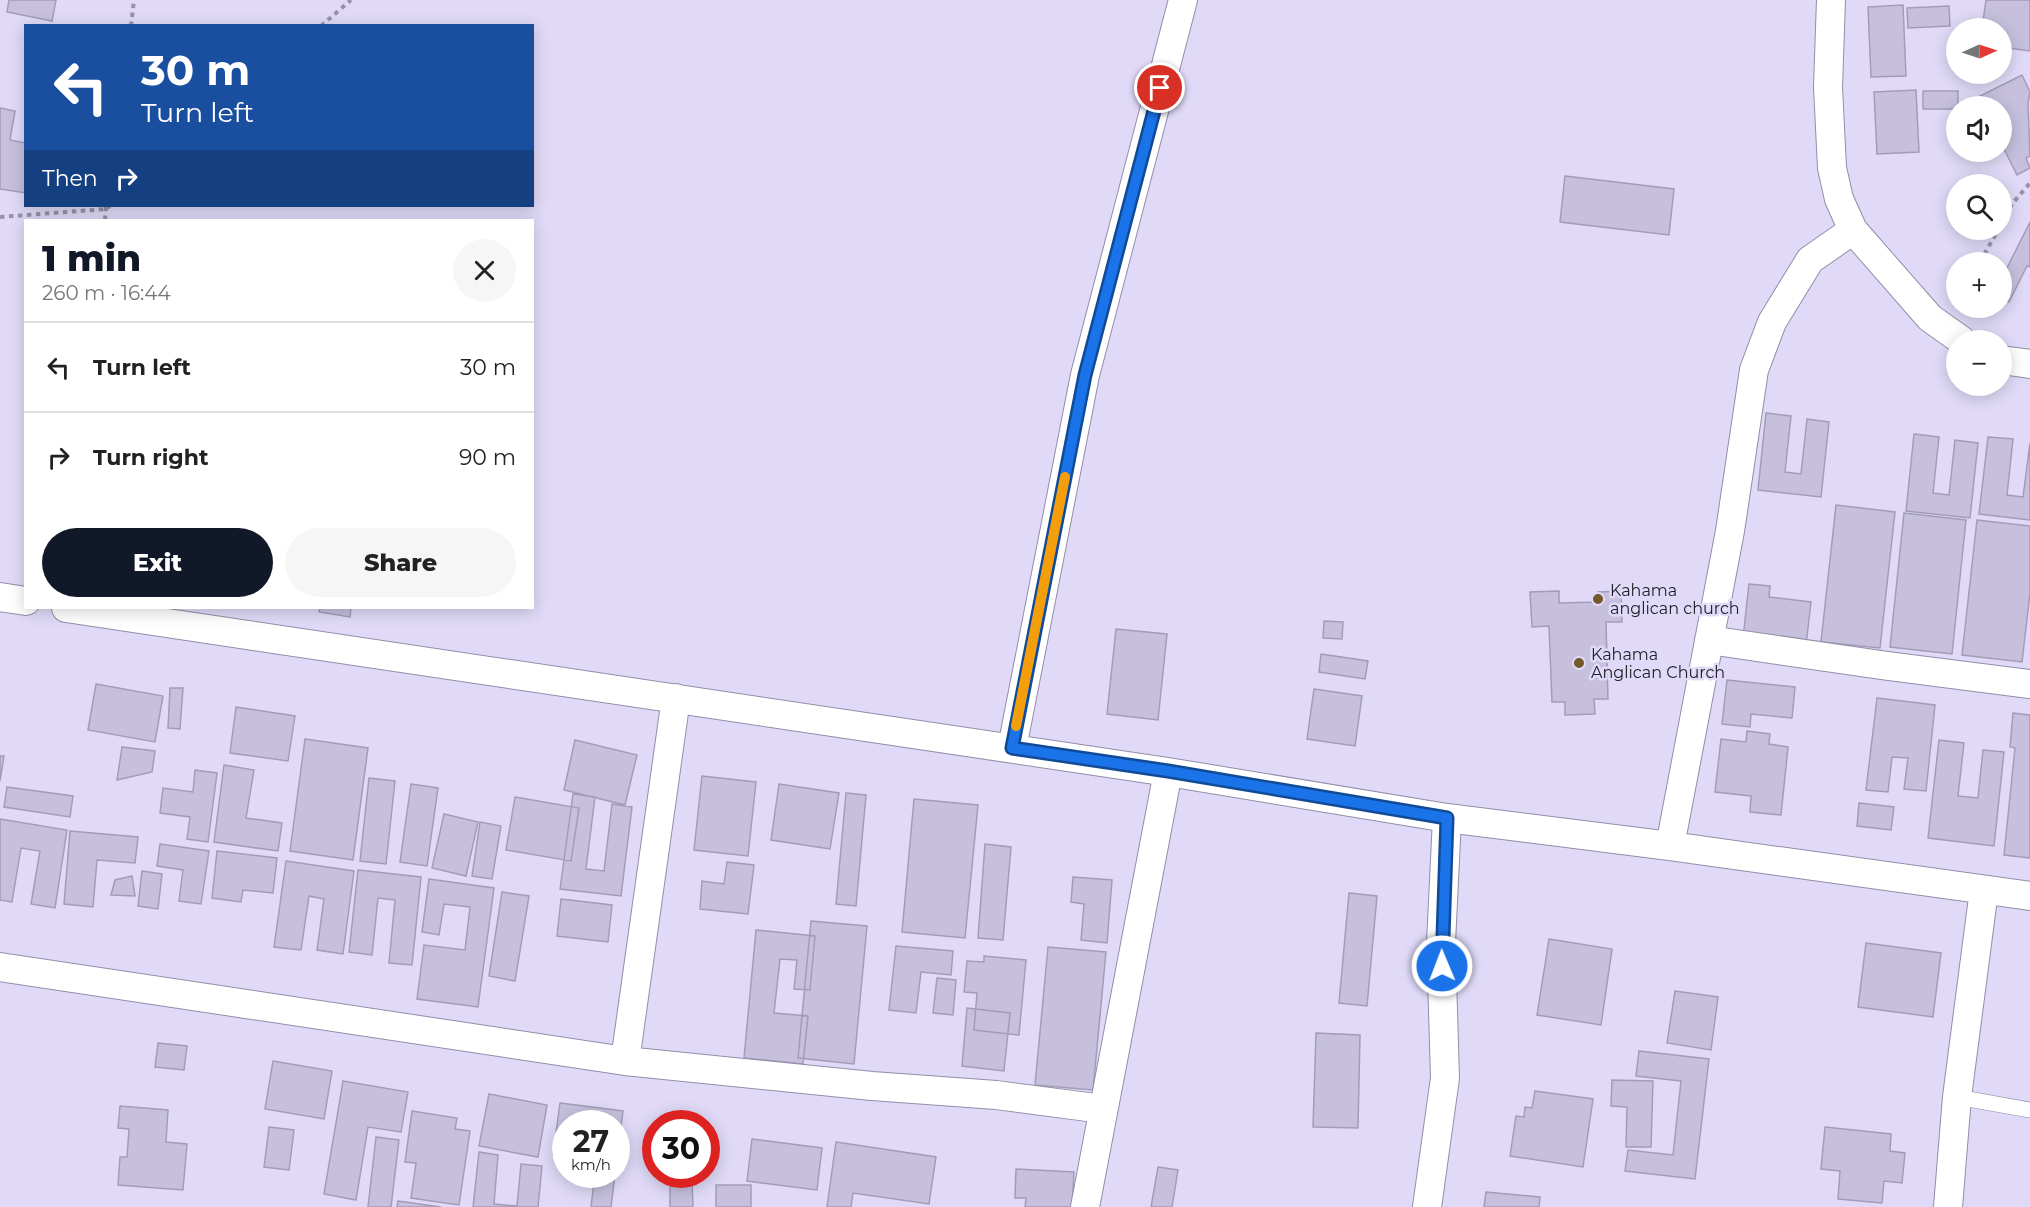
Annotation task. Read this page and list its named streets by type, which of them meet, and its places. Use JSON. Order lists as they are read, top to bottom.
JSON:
{
  "places": ["Kahama anglican church", "Kahama Anglican Church"],
  "north": "right",
  "page": {
    "map_buttons": ["+", "−"],
    "turn": ["30 m", "Turn left"],
    "then": "Then",
    "heading": ["1 min", "260 m · 16:44"],
    "list": [
      {
        "name": "Turn left",
        "value": "30 m"
      },
      {
        "name": "Turn right",
        "value": "90 m"
      }
    ],
    "buttons": ["Exit", "Share"],
    "speed": "27 km/h",
    "limit": "30"
  }
}
